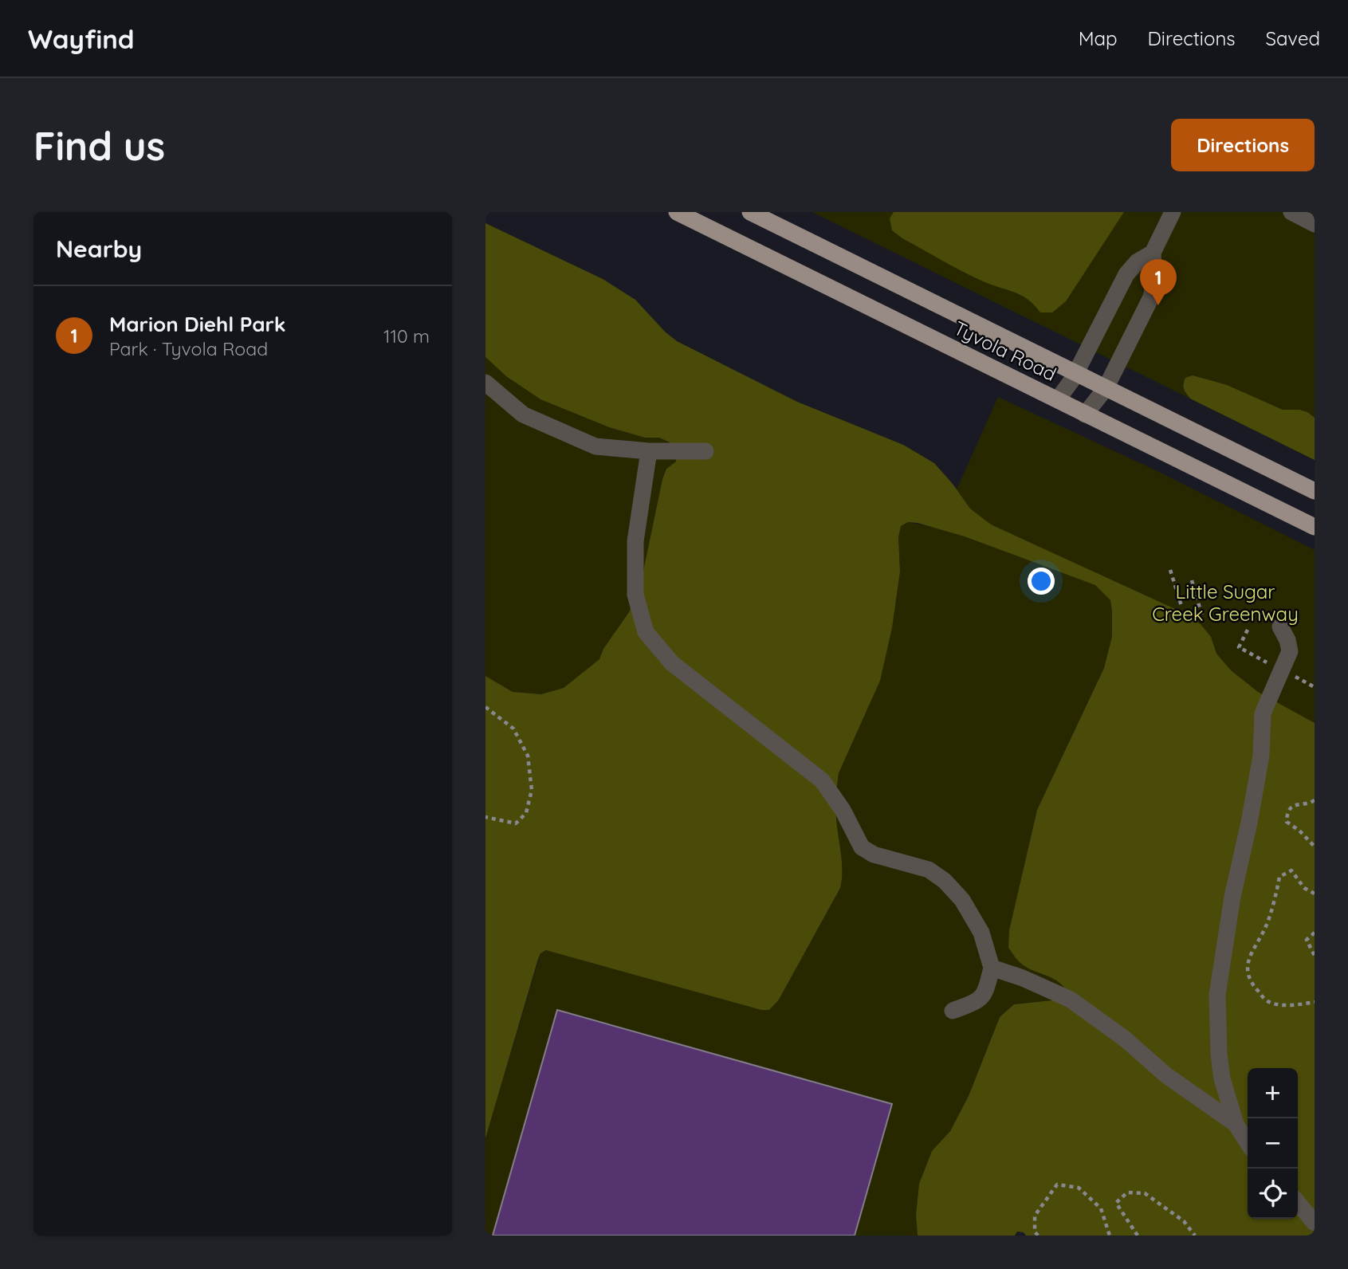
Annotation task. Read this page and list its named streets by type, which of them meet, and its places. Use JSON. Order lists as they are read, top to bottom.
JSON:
{
  "streets": {
    "main road": ["Tyvola Road"]
  },
  "parks": ["Little Sugar Creek Greenway"],
  "page": {
    "header": "Wayfind",
    "nav": ["Map", "Directions", "Saved"],
    "buttons": "Directions",
    "title": "Find us",
    "heading": "Nearby",
    "pins": "1",
    "list": [
      {
        "mark": "1",
        "name": "Marion Diehl Park",
        "note": "Park · Tyvola Road",
        "value": "110 m"
      }
    ],
    "map_buttons": ["+", "−"]
  }
}
